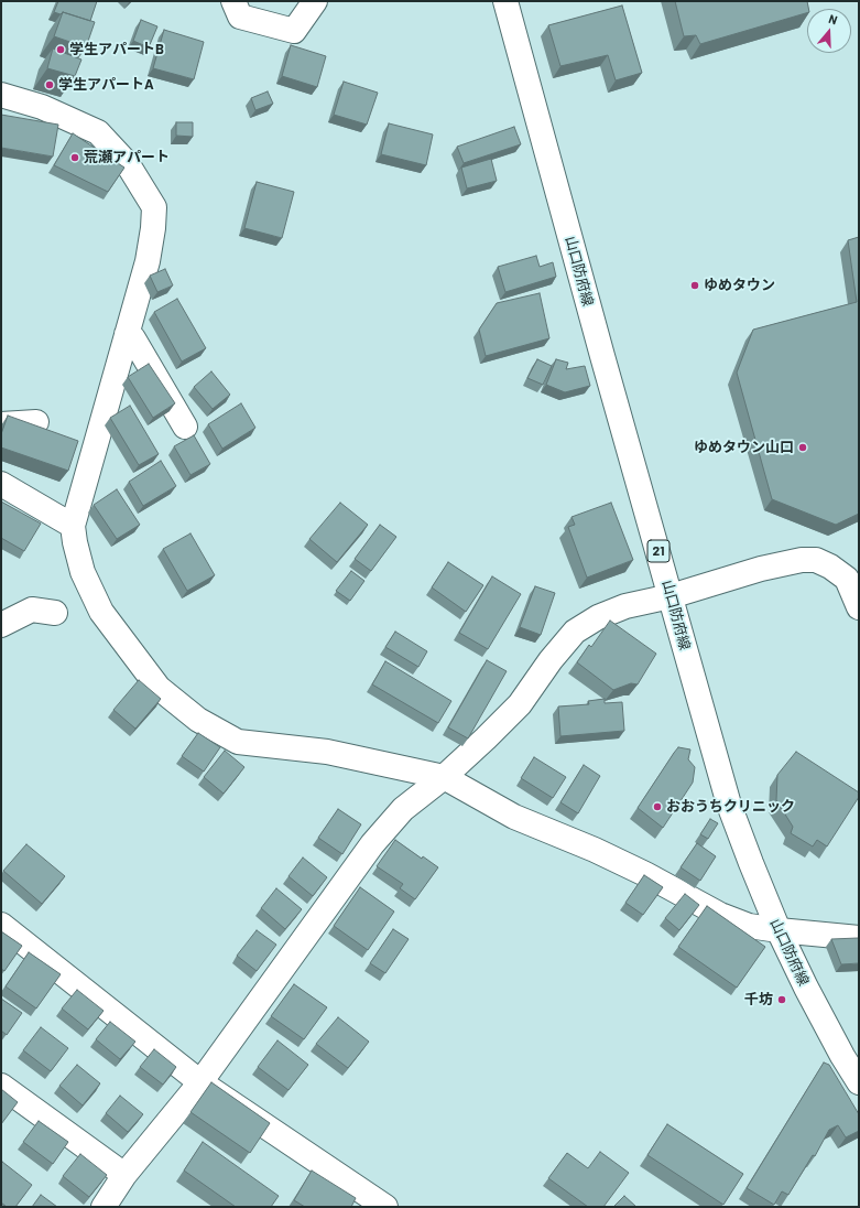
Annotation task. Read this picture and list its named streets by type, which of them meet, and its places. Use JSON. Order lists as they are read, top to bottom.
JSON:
{
  "streets": {
    "street": ["山口防府線", "21"]
  },
  "places": [
    "学生アパートB",
    "学生アパートA",
    "荒瀬アパート",
    "ゆめタウン",
    "ゆめタウン山口",
    "おおうちクリニック",
    "千坊"
  ],
  "north": "top"
}
